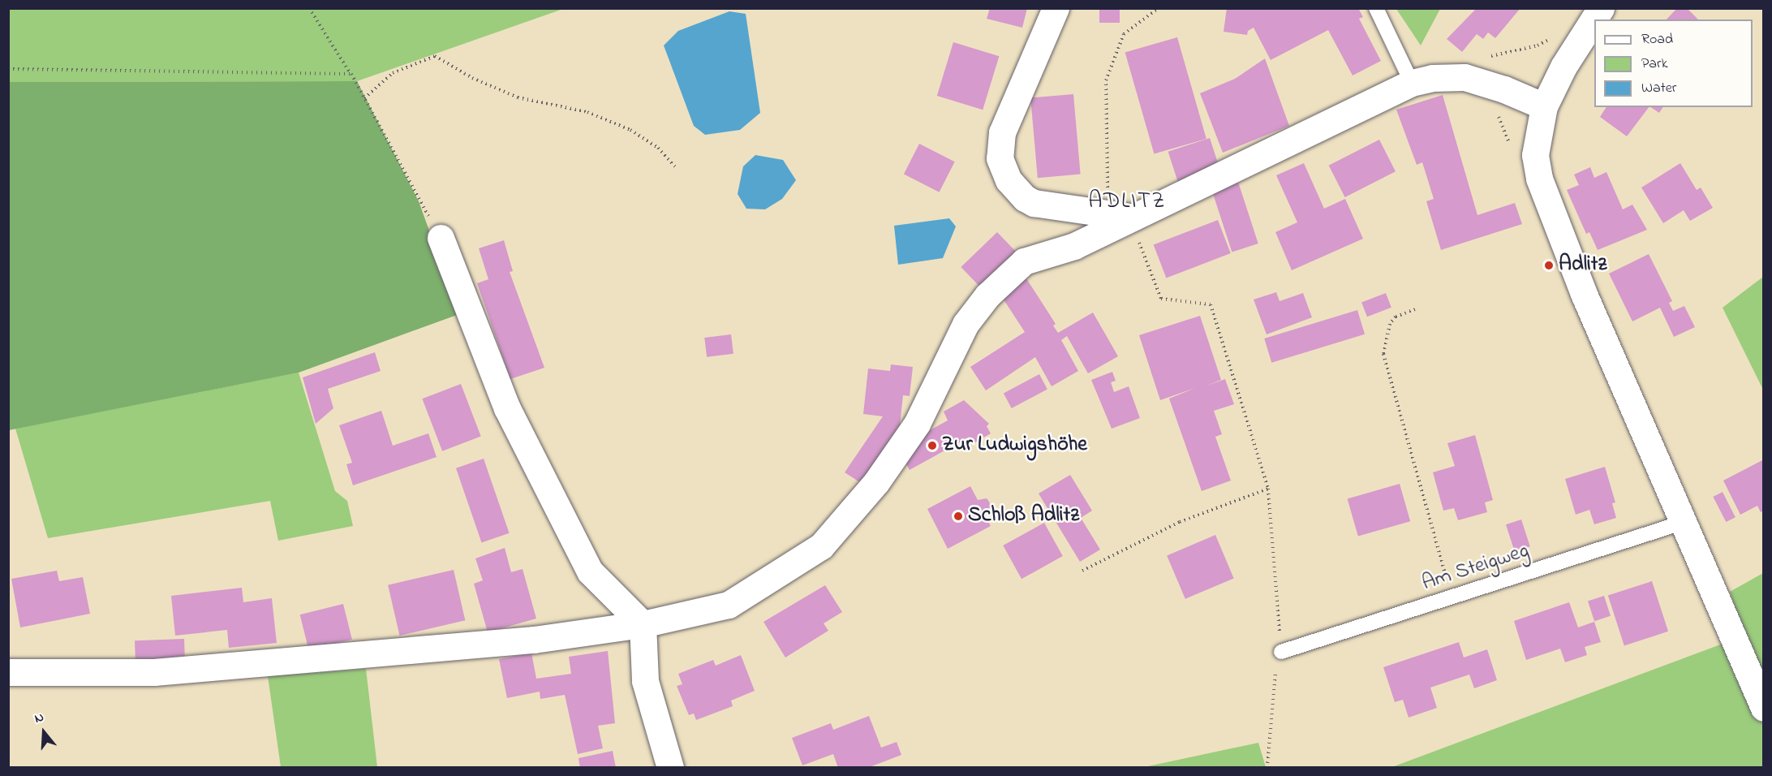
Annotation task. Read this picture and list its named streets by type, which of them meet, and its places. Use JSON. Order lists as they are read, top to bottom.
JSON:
{
  "streets": {
    "lane": ["Am Steigweg"]
  },
  "districts": ["ADLITZ"],
  "places": ["Adlitz", "Zur Ludwigshöhe", "Schloß Adlitz"],
  "legend": ["Road", "Park", "Water"],
  "north": "top"
}
